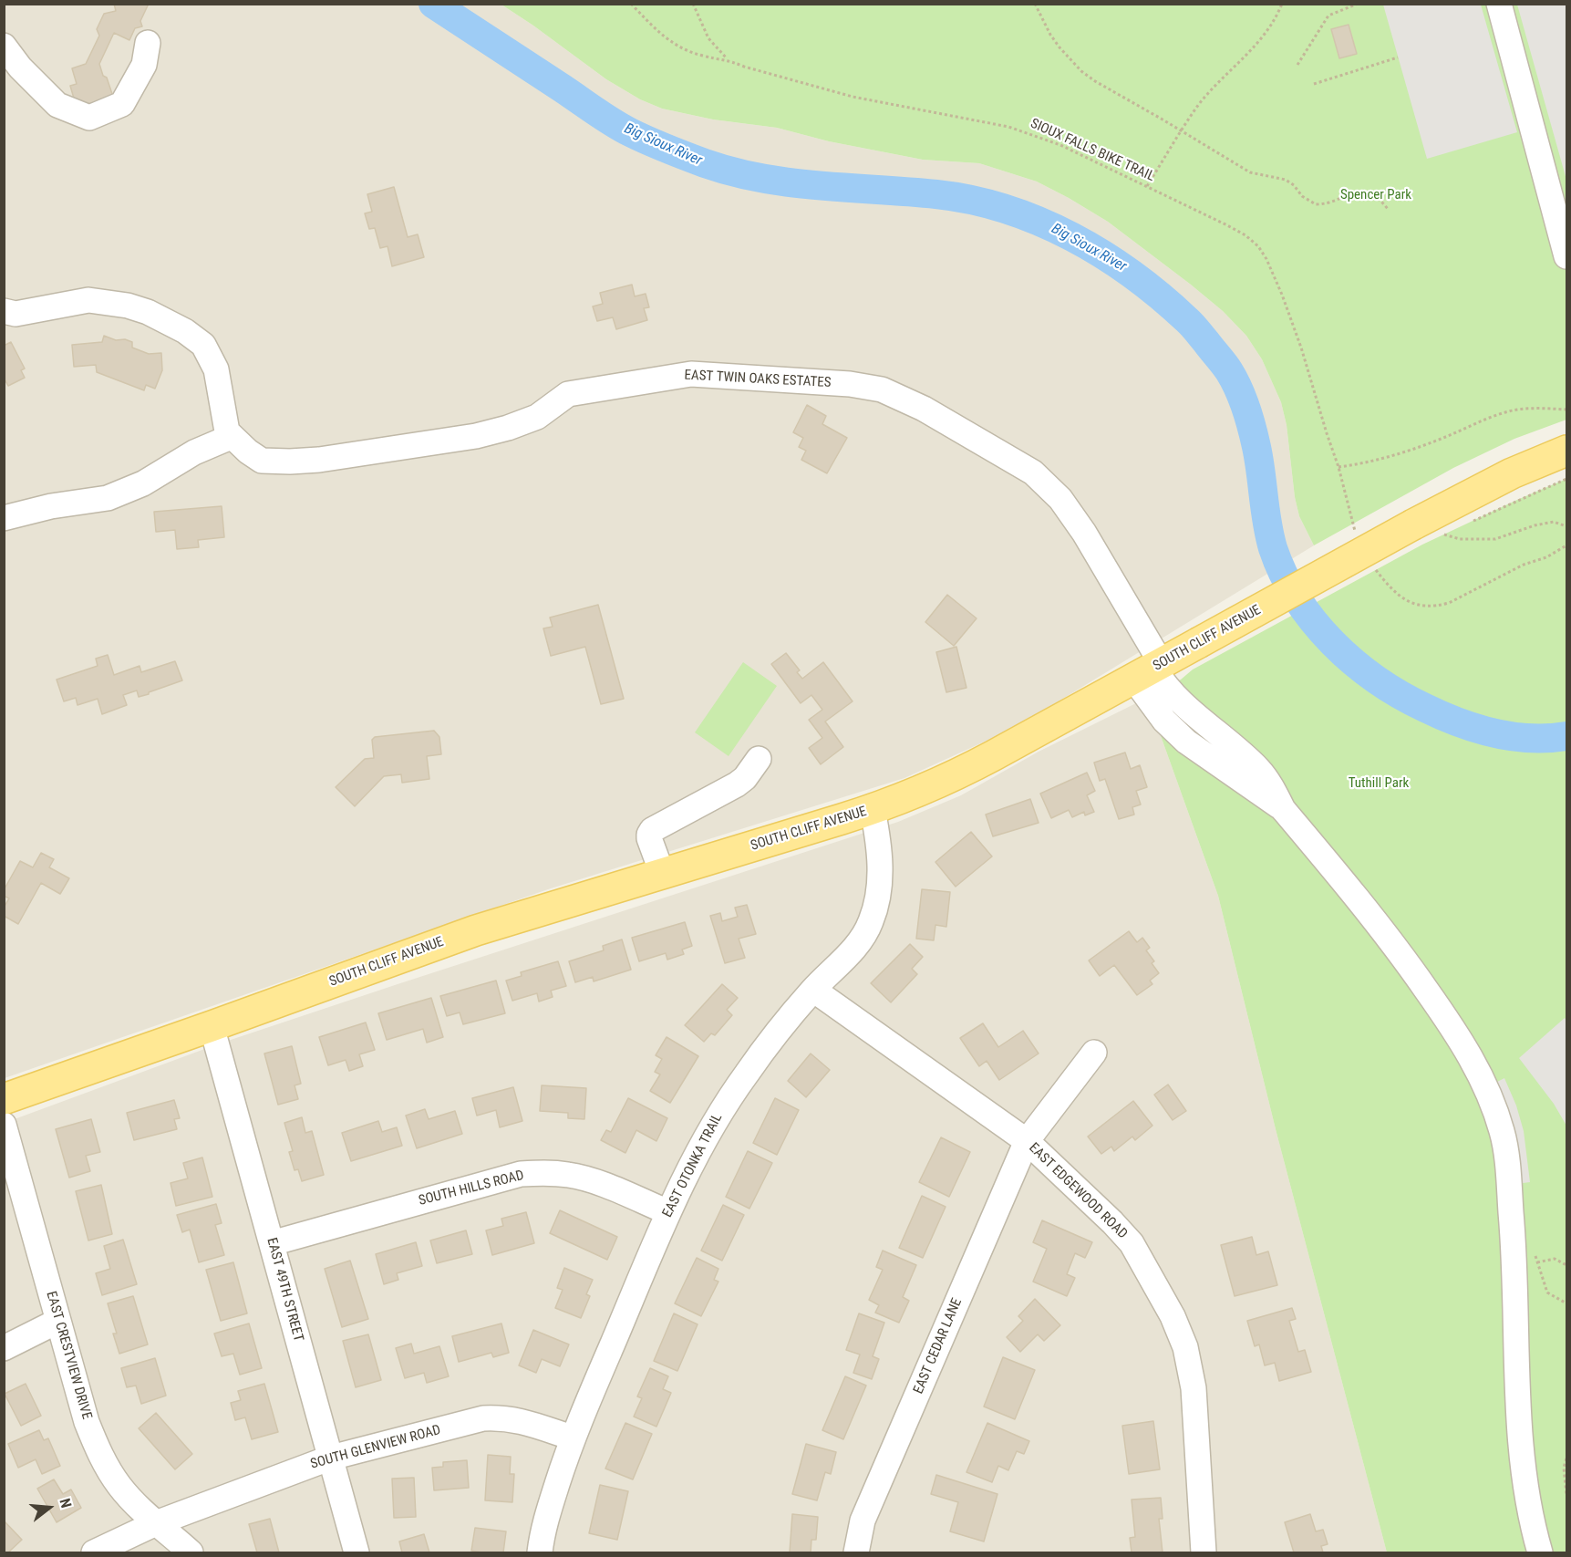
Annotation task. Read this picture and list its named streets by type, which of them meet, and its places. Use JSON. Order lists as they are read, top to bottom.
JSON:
{
  "streets": {
    "main road": ["SOUTH CLIFF AVENUE"],
    "street": [
      "EAST TWIN OAKS ESTATES",
      "EAST OTONKA TRAIL",
      "SOUTH HILLS ROAD",
      "EAST EDGEWOOD ROAD",
      "EAST 49TH STREET",
      "EAST CEDAR LANE",
      "EAST CRESTVIEW DRIVE",
      "SOUTH GLENVIEW ROAD"
    ],
    "path": ["SIOUX FALLS BIKE TRAIL"]
  },
  "crossings": [
    ["EAST TWIN OAKS ESTATES", "SOUTH CLIFF AVENUE"],
    ["SOUTH CLIFF AVENUE", "EAST OTONKA TRAIL"],
    ["SOUTH CLIFF AVENUE", "EAST 49TH STREET"],
    ["EAST OTONKA TRAIL", "SOUTH HILLS ROAD"],
    ["EAST OTONKA TRAIL", "EAST EDGEWOOD ROAD"],
    ["EAST OTONKA TRAIL", "SOUTH GLENVIEW ROAD"],
    ["SOUTH HILLS ROAD", "EAST 49TH STREET"],
    ["EAST EDGEWOOD ROAD", "EAST CEDAR LANE"],
    ["EAST 49TH STREET", "SOUTH GLENVIEW ROAD"],
    ["EAST CRESTVIEW DRIVE", "SOUTH GLENVIEW ROAD"]
  ],
  "water": ["Big Sioux River"],
  "parks": ["Spencer Park", "Tuthill Park"],
  "north": "right"
}
